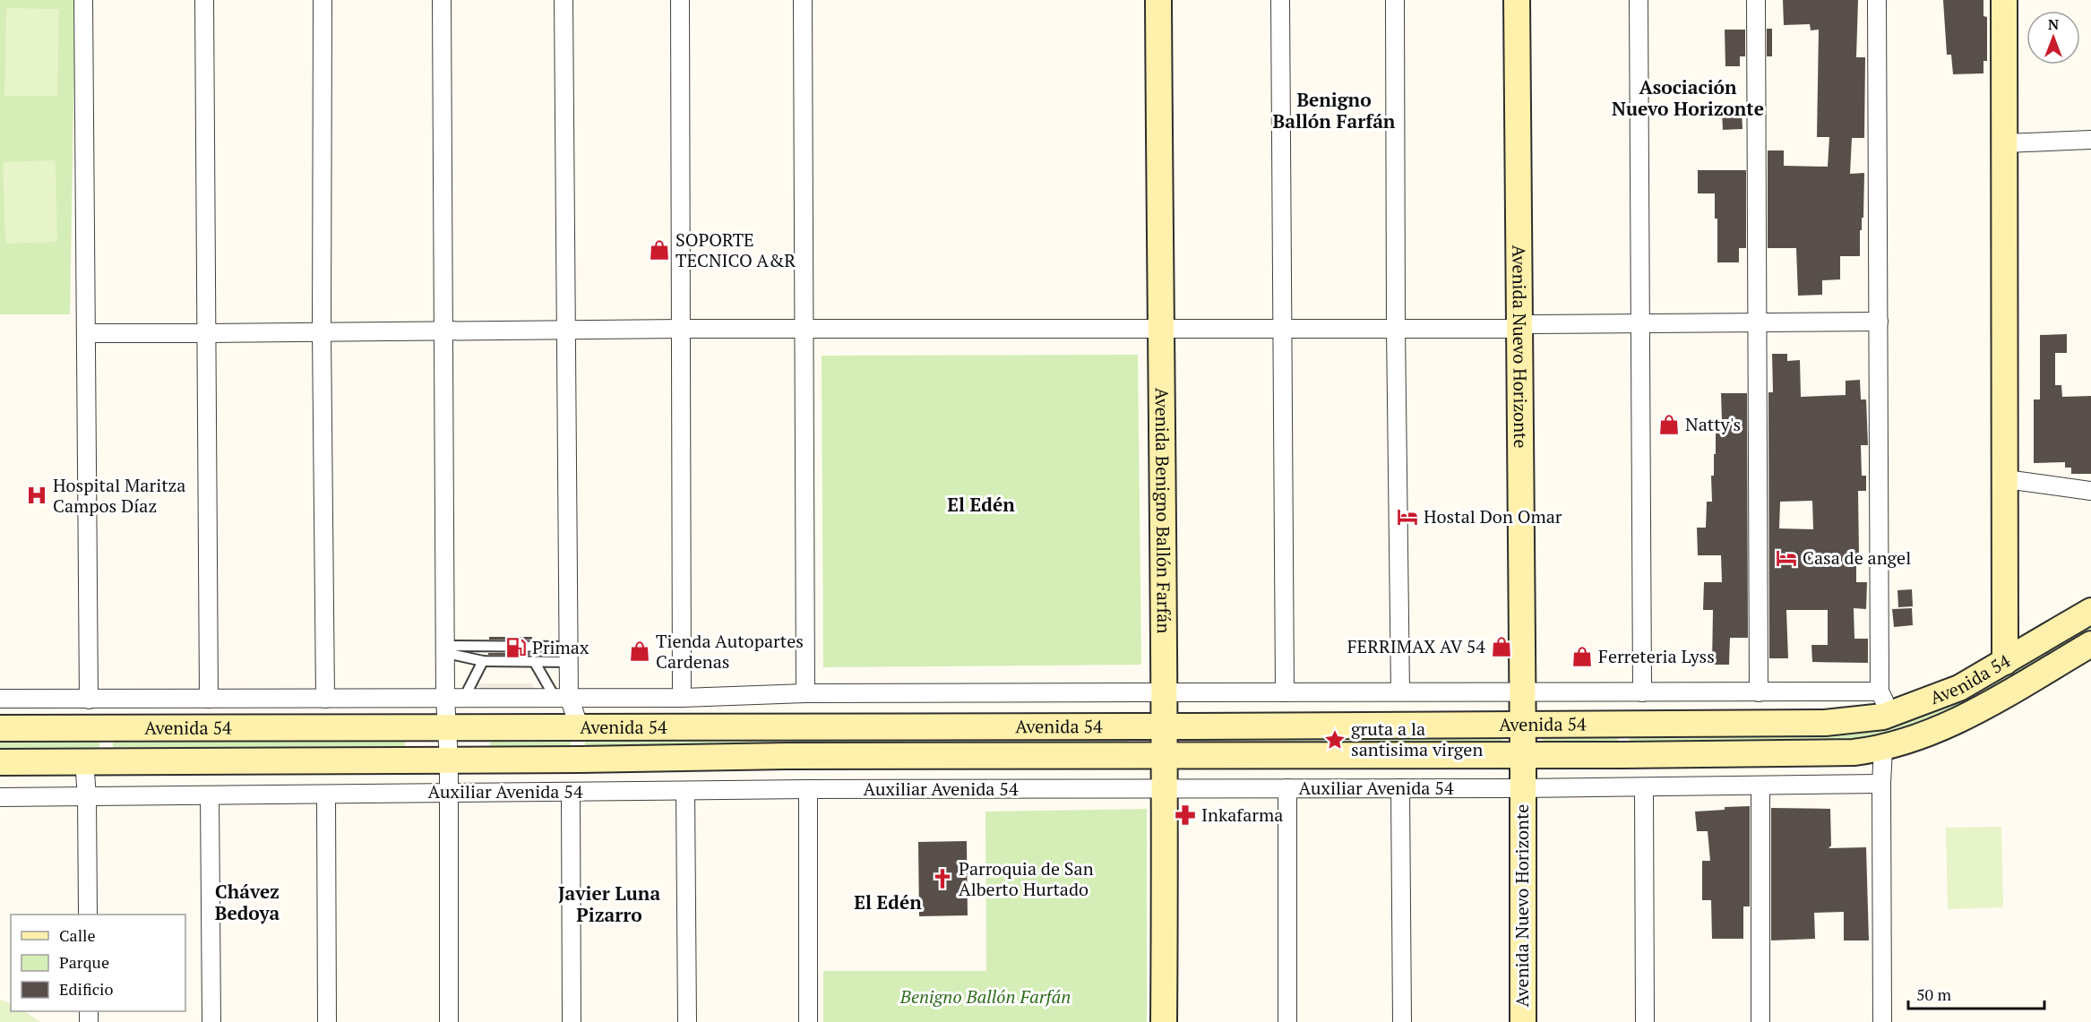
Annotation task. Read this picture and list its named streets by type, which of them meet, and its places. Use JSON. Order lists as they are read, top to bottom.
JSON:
{
  "streets": {
    "main road": ["Avenida Nuevo Horizonte", "Avenida Benigno Ballón Farfán", "Avenida 54"],
    "street": ["Auxiliar Avenida 54"]
  },
  "crossings": [
    ["Avenida Nuevo Horizonte", "Avenida 54"],
    ["Avenida Nuevo Horizonte", "Auxiliar Avenida 54"],
    ["Avenida Benigno Ballón Farfán", "Avenida 54"],
    ["Avenida Benigno Ballón Farfán", "Auxiliar Avenida 54"]
  ],
  "districts": [
    "Asociación Nuevo Horizonte",
    "Benigno Ballón Farfán",
    "El Edén",
    "Chávez Bedoya",
    "Javier Luna Pizarro",
    "El Edén"
  ],
  "parks": ["Benigno Ballón Farfán"],
  "places": {
    "shop": [
      "SOPORTE TECNICO A&R",
      "Natty's",
      "FERRIMAX AV 54",
      "Tienda Autopartes Cardenas",
      "Ferreteria Lyss"
    ],
    "hospital": ["Hospital Maritza Campos Díaz"],
    "hotel": ["Hostal Don Omar", "Casa de angel"],
    "fuel station": ["Primax"],
    "place": ["gruta a la santisima virgen"],
    "pharmacy": ["Inkafarma"],
    "church": ["Parroquia de San Alberto Hurtado"]
  },
  "legend": ["Calle", "Parque", "Edificio"],
  "scale_bar": "50 m",
  "north": "top"
}
